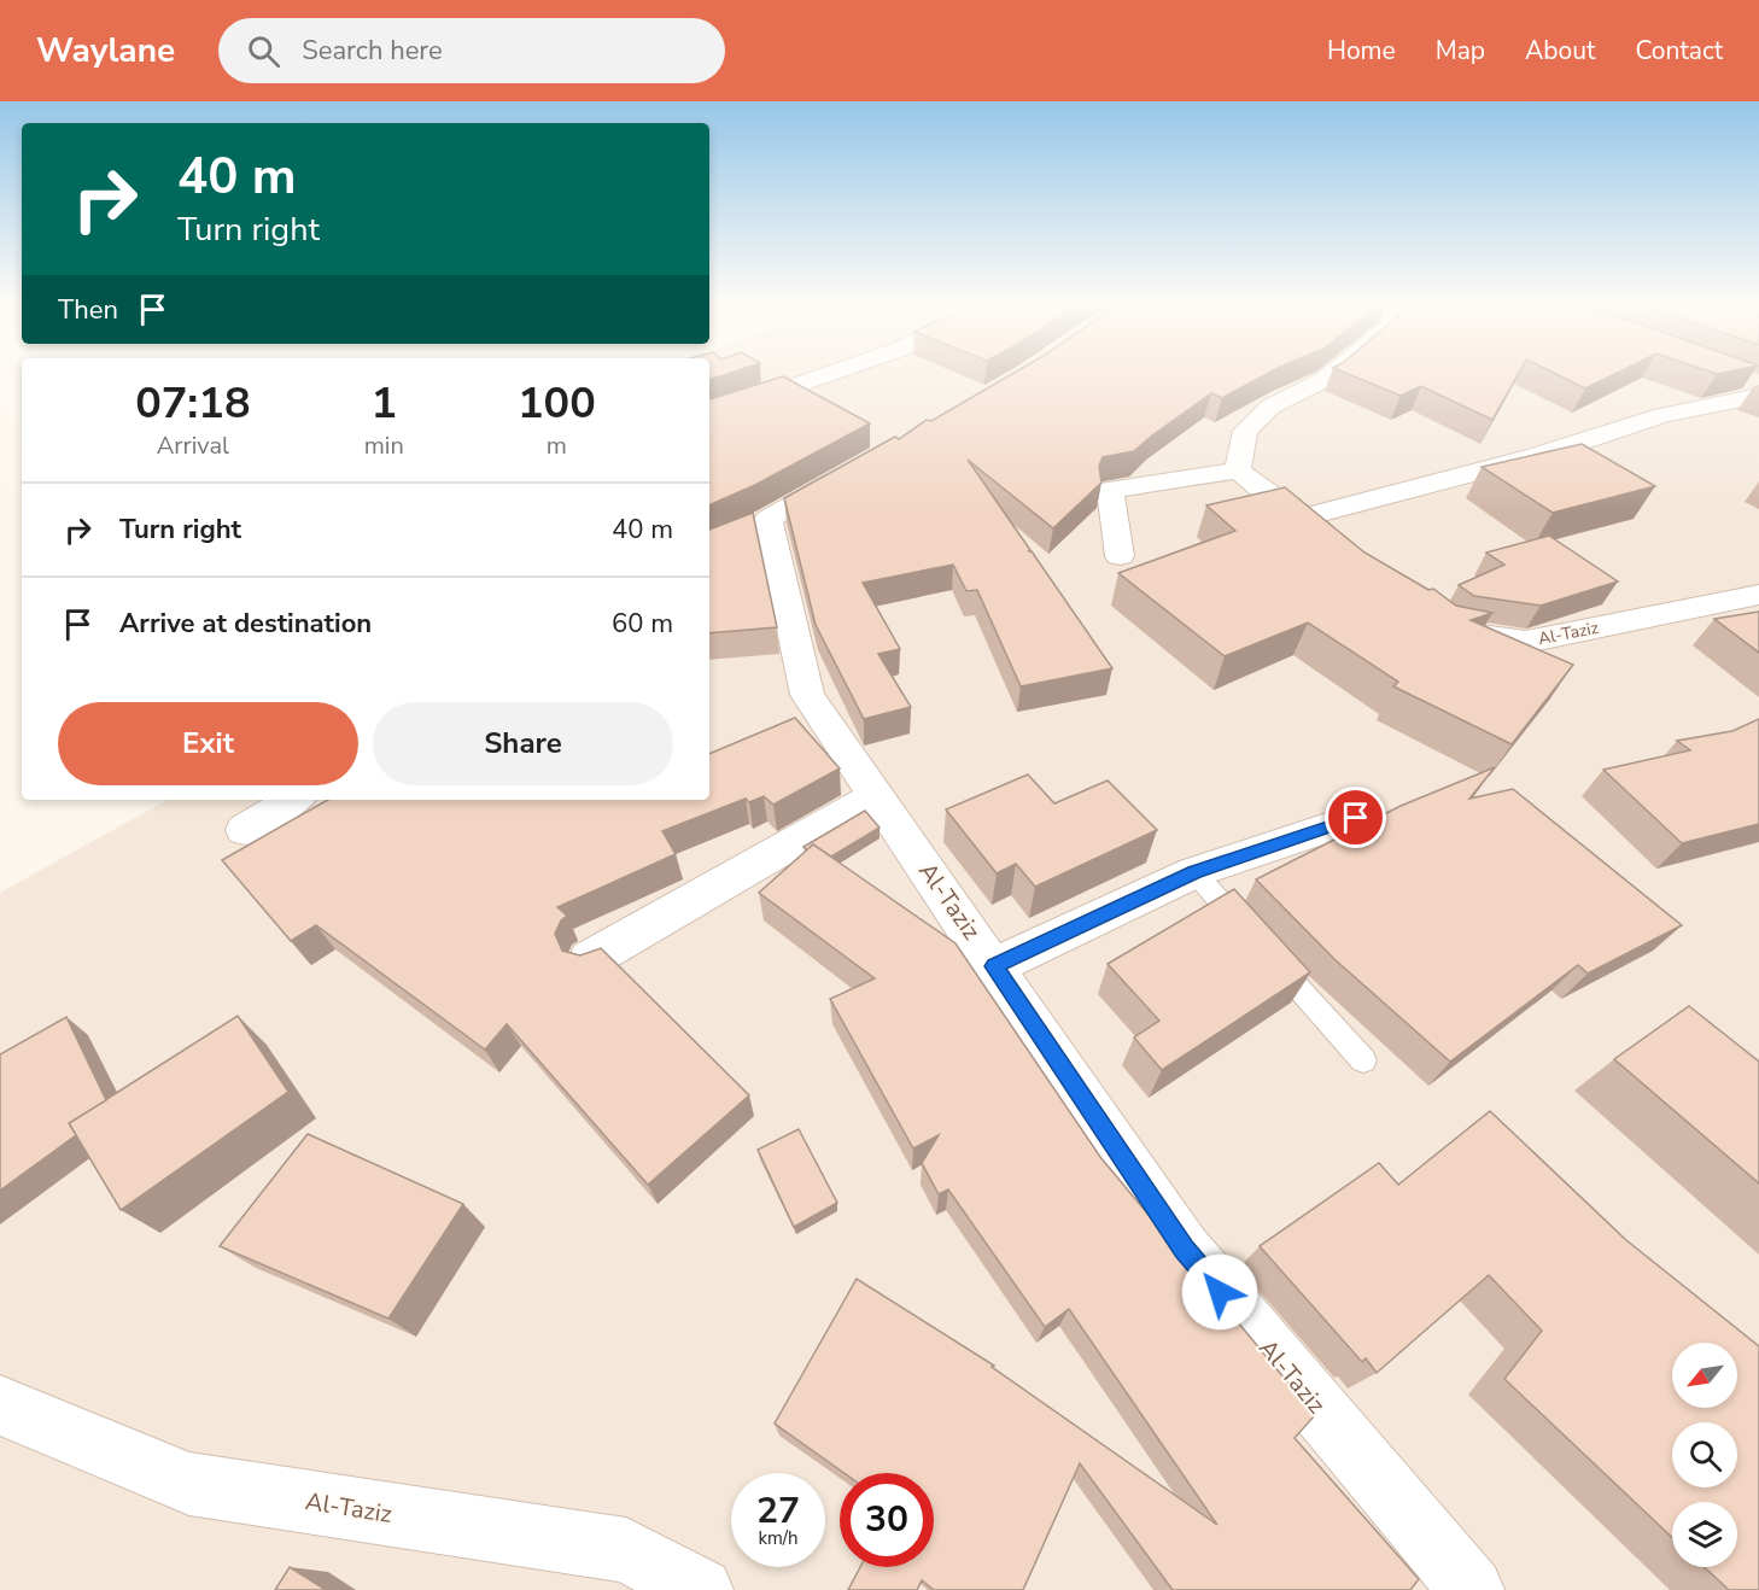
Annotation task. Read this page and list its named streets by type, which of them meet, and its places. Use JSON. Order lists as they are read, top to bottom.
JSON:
{
  "streets": {
    "street": ["Al-Taziz"]
  },
  "north": "bottom left",
  "page": {
    "header": "Waylane",
    "search": "Search here",
    "nav": [
      "Home",
      "Map",
      "About",
      "Contact"
    ],
    "turn": ["40 m", "Turn right"],
    "then": "Then",
    "eta": [
      "07:18",
      "Arrival",
      "1",
      "min",
      "100",
      "m"
    ],
    "list": [
      {
        "name": "Turn right",
        "value": "40 m"
      },
      {
        "name": "Arrive at destination",
        "value": "60 m"
      }
    ],
    "buttons": ["Exit", "Share"],
    "speed": "27 km/h",
    "limit": "30"
  }
}
